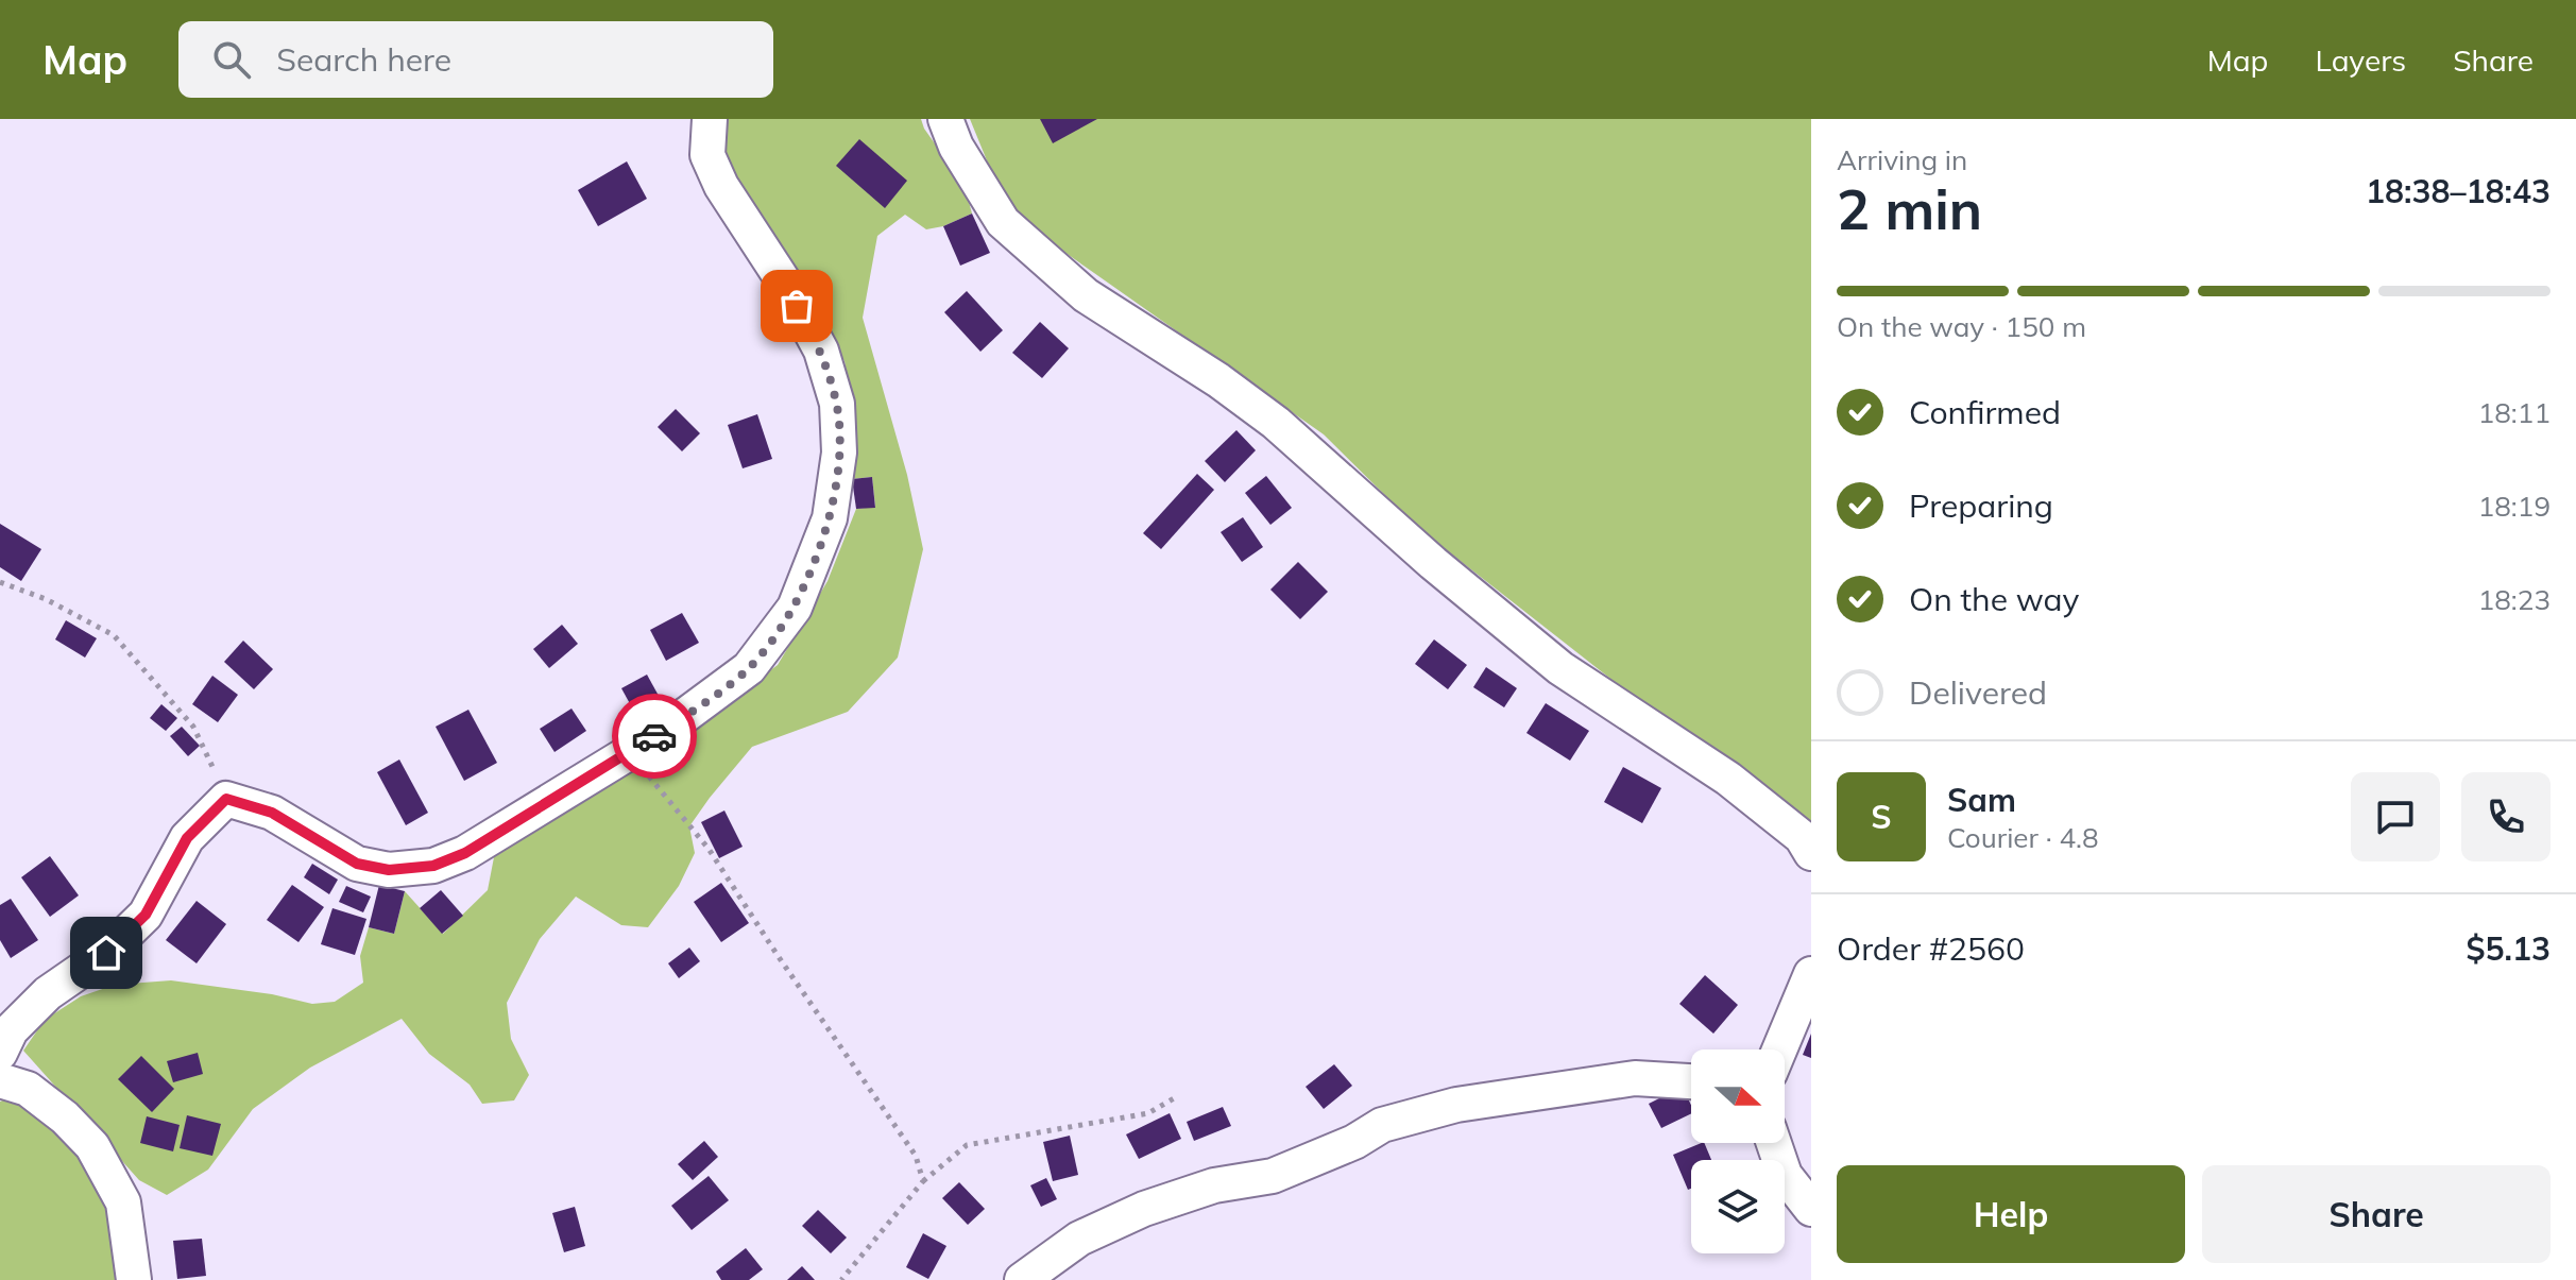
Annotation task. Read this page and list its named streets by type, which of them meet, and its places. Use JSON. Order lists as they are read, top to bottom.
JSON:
{
  "north": "right",
  "page": {
    "header": "Map",
    "search": "Search here",
    "nav": ["Map", "Layers", "Share"],
    "heading": ["2 min", "Arriving in", "18:38–18:43"],
    "panel": [
      "Sam",
      "Courier · 4.8",
      "Order #2560",
      "$5.13"
    ],
    "bar": "On the way · 150 m",
    "list": [
      ["Confirmed", "18:11"],
      ["Preparing", "18:19"],
      ["On the way", "18:23"],
      "Delivered"
    ],
    "round": "S",
    "buttons": ["Help", "Share"]
  }
}
